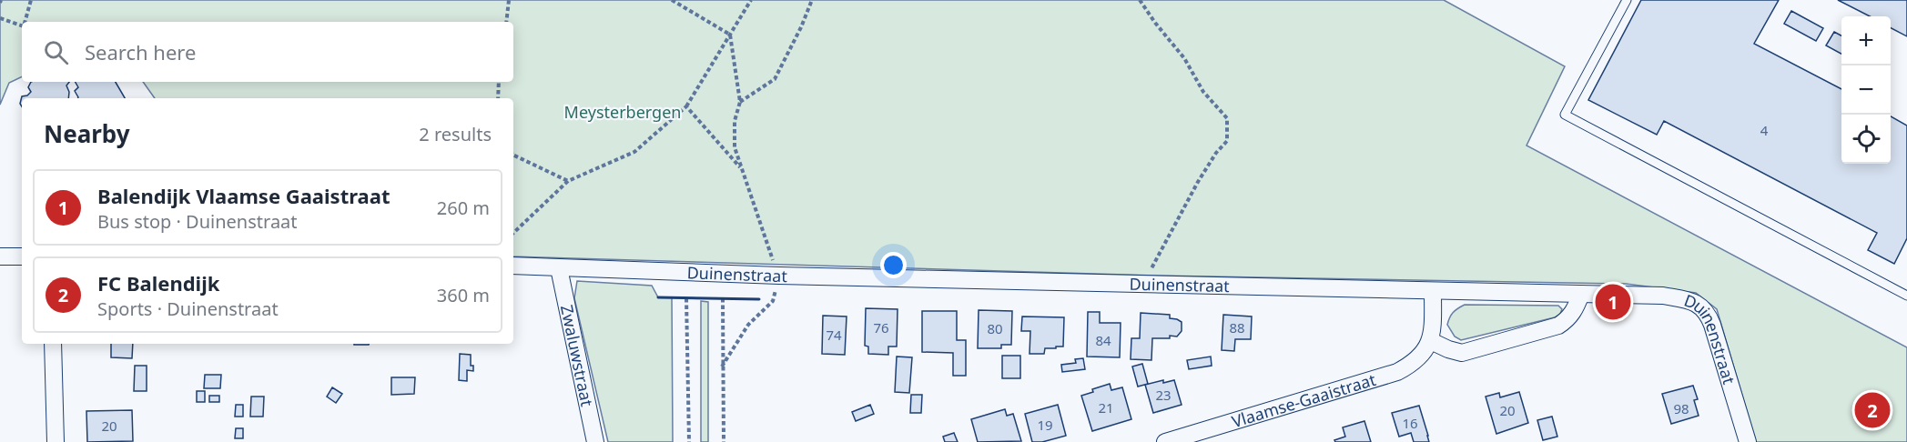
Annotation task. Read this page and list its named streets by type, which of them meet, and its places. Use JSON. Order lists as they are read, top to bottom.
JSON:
{
  "streets": {
    "street": ["Duinenstraat", "Zwaluwstraat", "Vlaamse-Gaaistraat"]
  },
  "crossings": [
    ["Duinenstraat", "Zwaluwstraat"]
  ],
  "parks": ["Meysterbergen"],
  "house_numbers": [
    "4",
    "76",
    "88",
    "80",
    "74",
    "84",
    "23",
    "21",
    "98",
    "20",
    "16",
    "19",
    "20"
  ],
  "page": {
    "map_buttons": ["+", "−"],
    "search": "Search here",
    "heading": ["Nearby", "2 results"],
    "list": [
      {
        "mark": "1",
        "name": "Balendijk Vlaamse Gaaistraat",
        "note": "Bus stop · Duinenstraat",
        "value": "260 m"
      },
      {
        "mark": "2",
        "name": "FC Balendijk",
        "note": "Sports · Duinenstraat",
        "value": "360 m"
      }
    ],
    "pins": ["1", "2"]
  }
}
